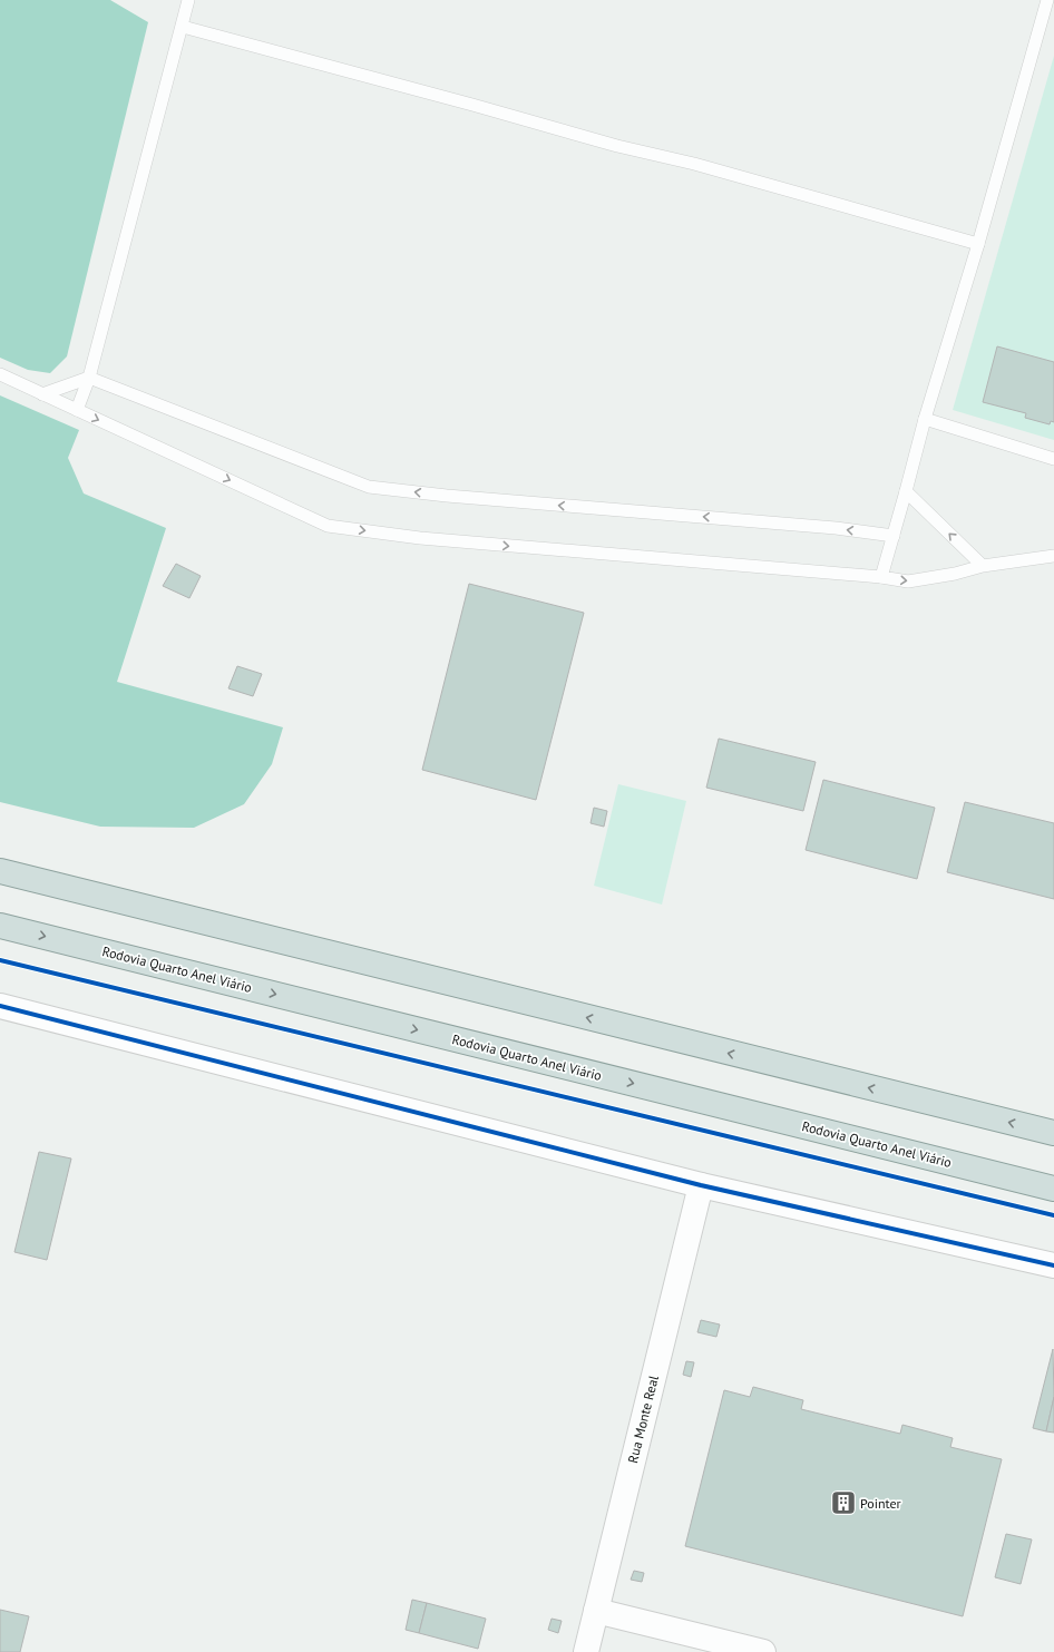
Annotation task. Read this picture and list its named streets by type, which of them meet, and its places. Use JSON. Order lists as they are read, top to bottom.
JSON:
{
  "streets": {
    "highway": ["Rodovia Quarto Anel Viário"],
    "street": ["Rua Monte Real"]
  },
  "places": {
    "building": ["Pointer"]
  }
}
